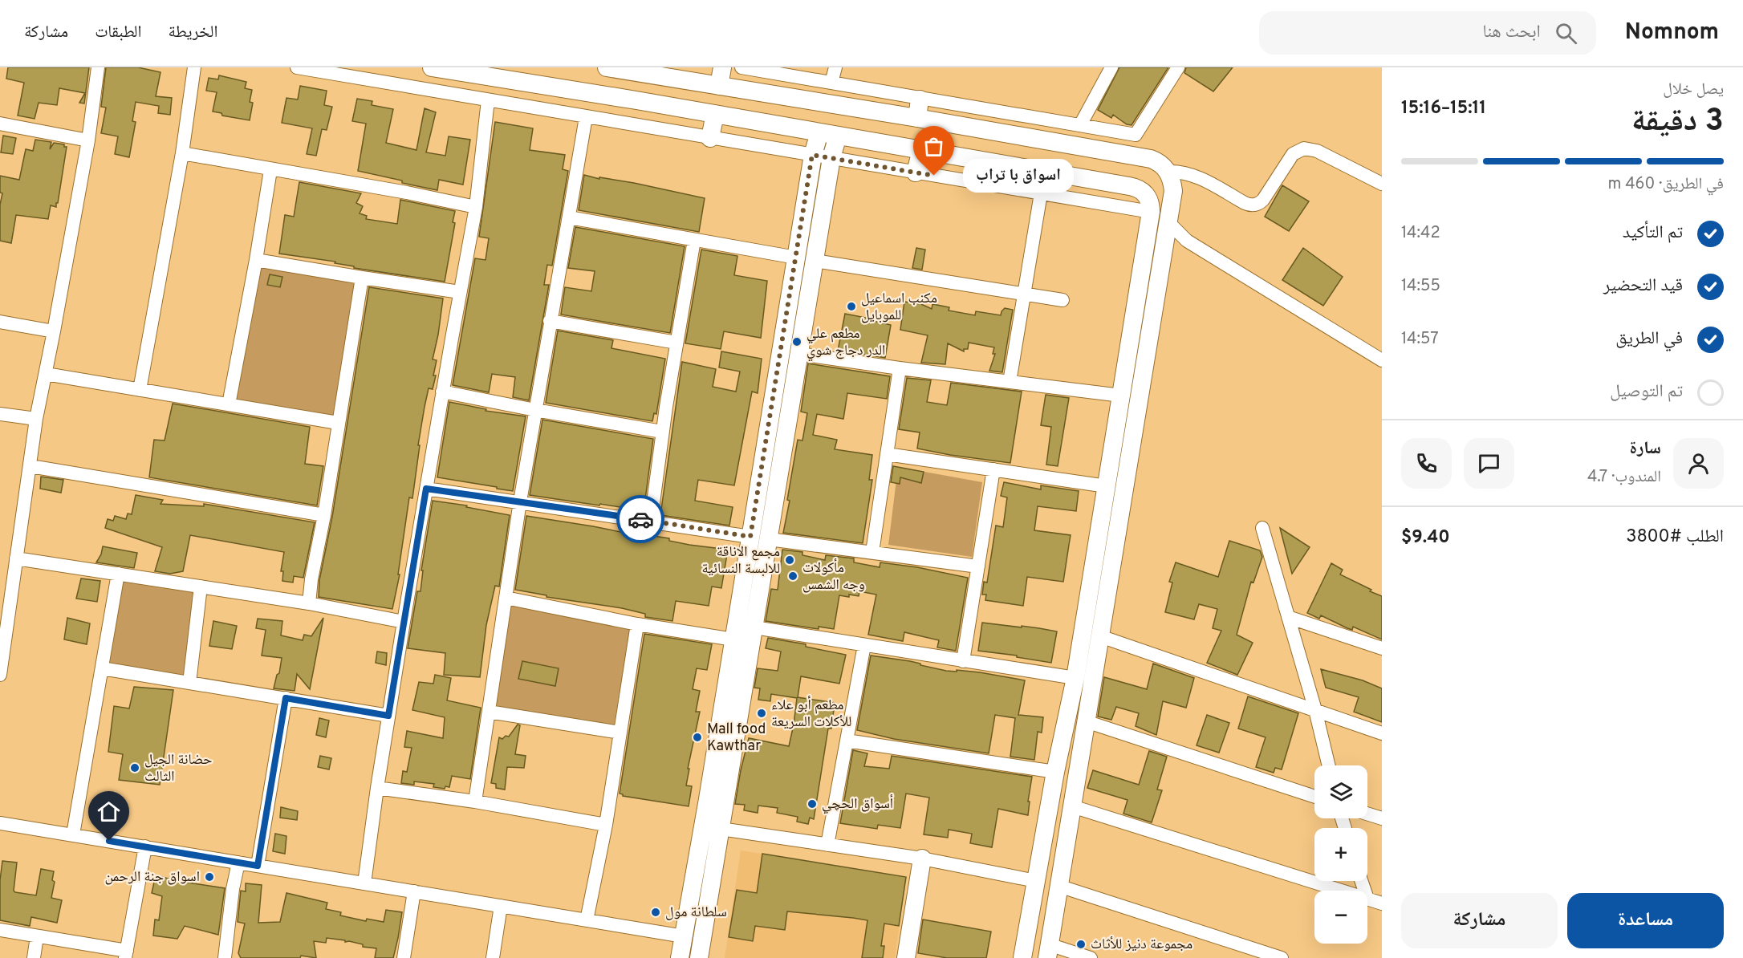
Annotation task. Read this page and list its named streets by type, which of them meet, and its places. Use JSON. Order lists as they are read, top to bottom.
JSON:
{
  "places": [
    "اسواق با تراب",
    "مكنب اسماعيل للموبايل",
    "مطعم علي الدر دجاج شوي",
    "مجمع الاناقة للالبسة النسائية",
    "مأكولات وجه الشمس",
    "مطعم أبو علاء للأكلات السريعة",
    "Mall food Kawthar",
    "حضانة الجيل الثالث",
    "أسواق الحچي",
    "اسواق جنة الرحمن",
    "سلطانة مول",
    "مجموعة دنيز للأثاث"
  ],
  "page": {
    "header": "Nomnom",
    "search": "ابحث هنا",
    "nav": ["الخريطة", "الطبقات", "مشاركة"],
    "heading": ["3 دقيقة", "يصل خلال", "15:11–15:16"],
    "panel": [
      "سارة",
      "المندوب · 4.7",
      "الطلب #3800",
      "$9.40"
    ],
    "bar": "في الطريق · 460 m",
    "bubble": "اسواق با تراب",
    "list": [
      ["تم التأكيد", "14:42"],
      ["قيد التحضير", "14:55"],
      ["في الطريق", "14:57"],
      "تم التوصيل"
    ],
    "map_buttons": ["+", "−"],
    "buttons": ["مساعدة", "مشاركة"]
  }
}
